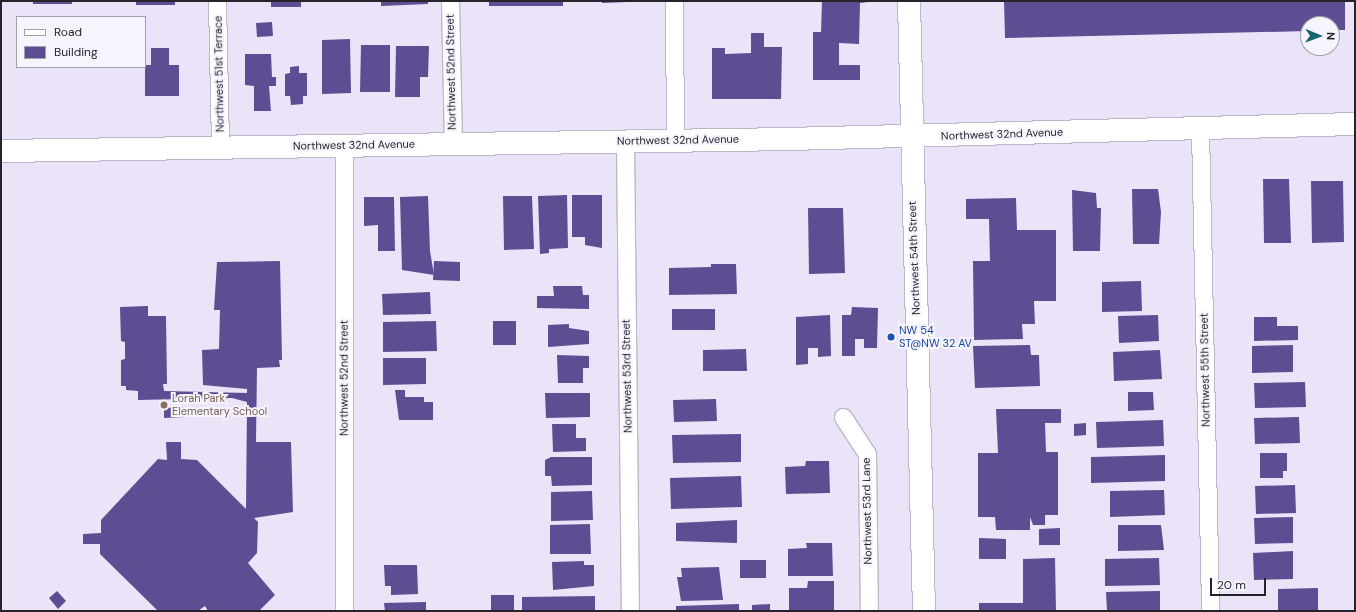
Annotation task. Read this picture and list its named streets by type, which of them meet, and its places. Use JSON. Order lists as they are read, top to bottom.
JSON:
{
  "streets": {
    "main road": ["Northwest 32nd Avenue", "Northwest 54th Street"],
    "street": [
      "Northwest 52nd Street",
      "Northwest 51st Terrace",
      "Northwest 55th Street",
      "Northwest 53rd Street",
      "Northwest 53rd Lane"
    ]
  },
  "crossings": [
    ["Northwest 52nd Street", "Northwest 32nd Avenue"],
    ["Northwest 51st Terrace", "Northwest 32nd Avenue"],
    ["Northwest 32nd Avenue", "Northwest 54th Street"],
    ["Northwest 32nd Avenue", "Northwest 55th Street"],
    ["Northwest 32nd Avenue", "Northwest 53rd Street"]
  ],
  "places": ["NW 54 ST@NW 32 AV", "Lorah Park Elementary School"],
  "legend": ["Road", "Building"],
  "scale_bar": "20 m",
  "north": "right"
}
